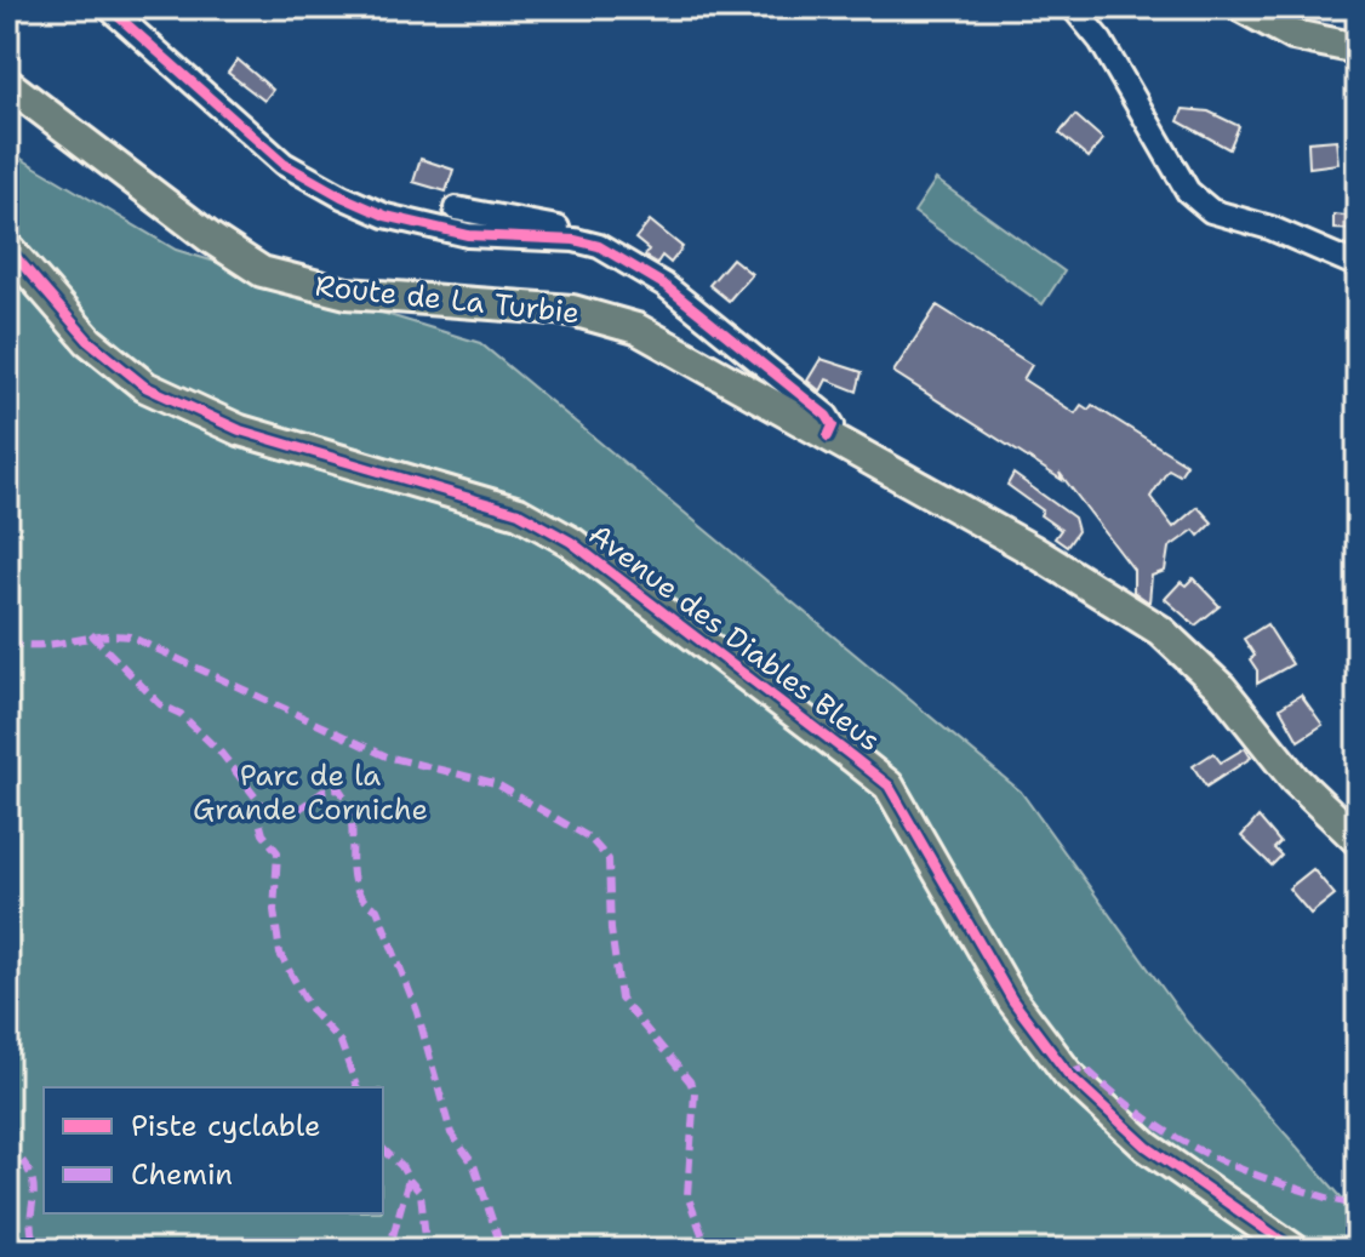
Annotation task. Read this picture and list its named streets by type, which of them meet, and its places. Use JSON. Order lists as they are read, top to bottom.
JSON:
{
  "streets": {
    "main road": ["Route de La Turbie", "Avenue des Diables Bleus"]
  },
  "parks": ["Parc de la Grande Corniche"],
  "legend": ["Piste cyclable", "Chemin"]
}
